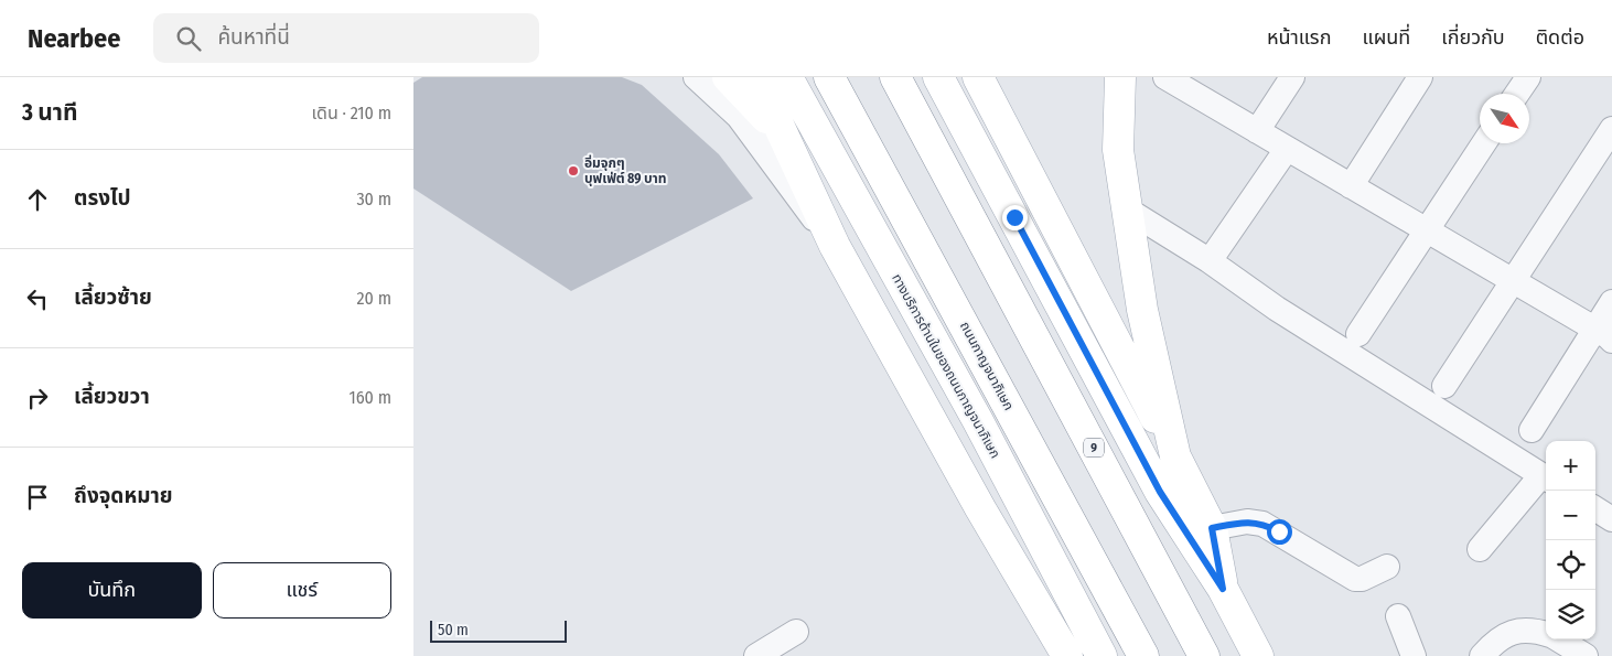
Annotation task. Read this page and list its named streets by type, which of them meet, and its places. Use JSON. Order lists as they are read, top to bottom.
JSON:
{
  "streets": {
    "main road": ["ทางบริการด้านในของถนนกาญจนาภิเษก", "ถนนกาญจนาภิเษก", "9"]
  },
  "places": ["อิ่มจุกๆ บุฟเฟ่ต์ 89 บาท"],
  "scale_bar": "50 m",
  "north": "bottom right",
  "page": {
    "header": "Nearbee",
    "search": "ค้นหาที่นี่",
    "nav": [
      "หน้าแรก",
      "แผนที่",
      "เกี่ยวกับ",
      "ติดต่อ"
    ],
    "heading": ["3 นาที", "เดิน · 210 m"],
    "list": [
      ["ตรงไป", "30 m"],
      ["เลี้ยวซ้าย", "20 m"],
      ["เลี้ยวขวา", "160 m"],
      "ถึงจุดหมาย"
    ],
    "map_buttons": ["+", "−"],
    "buttons": ["บันทึก", "แชร์"],
    "scale": "50 m"
  }
}
